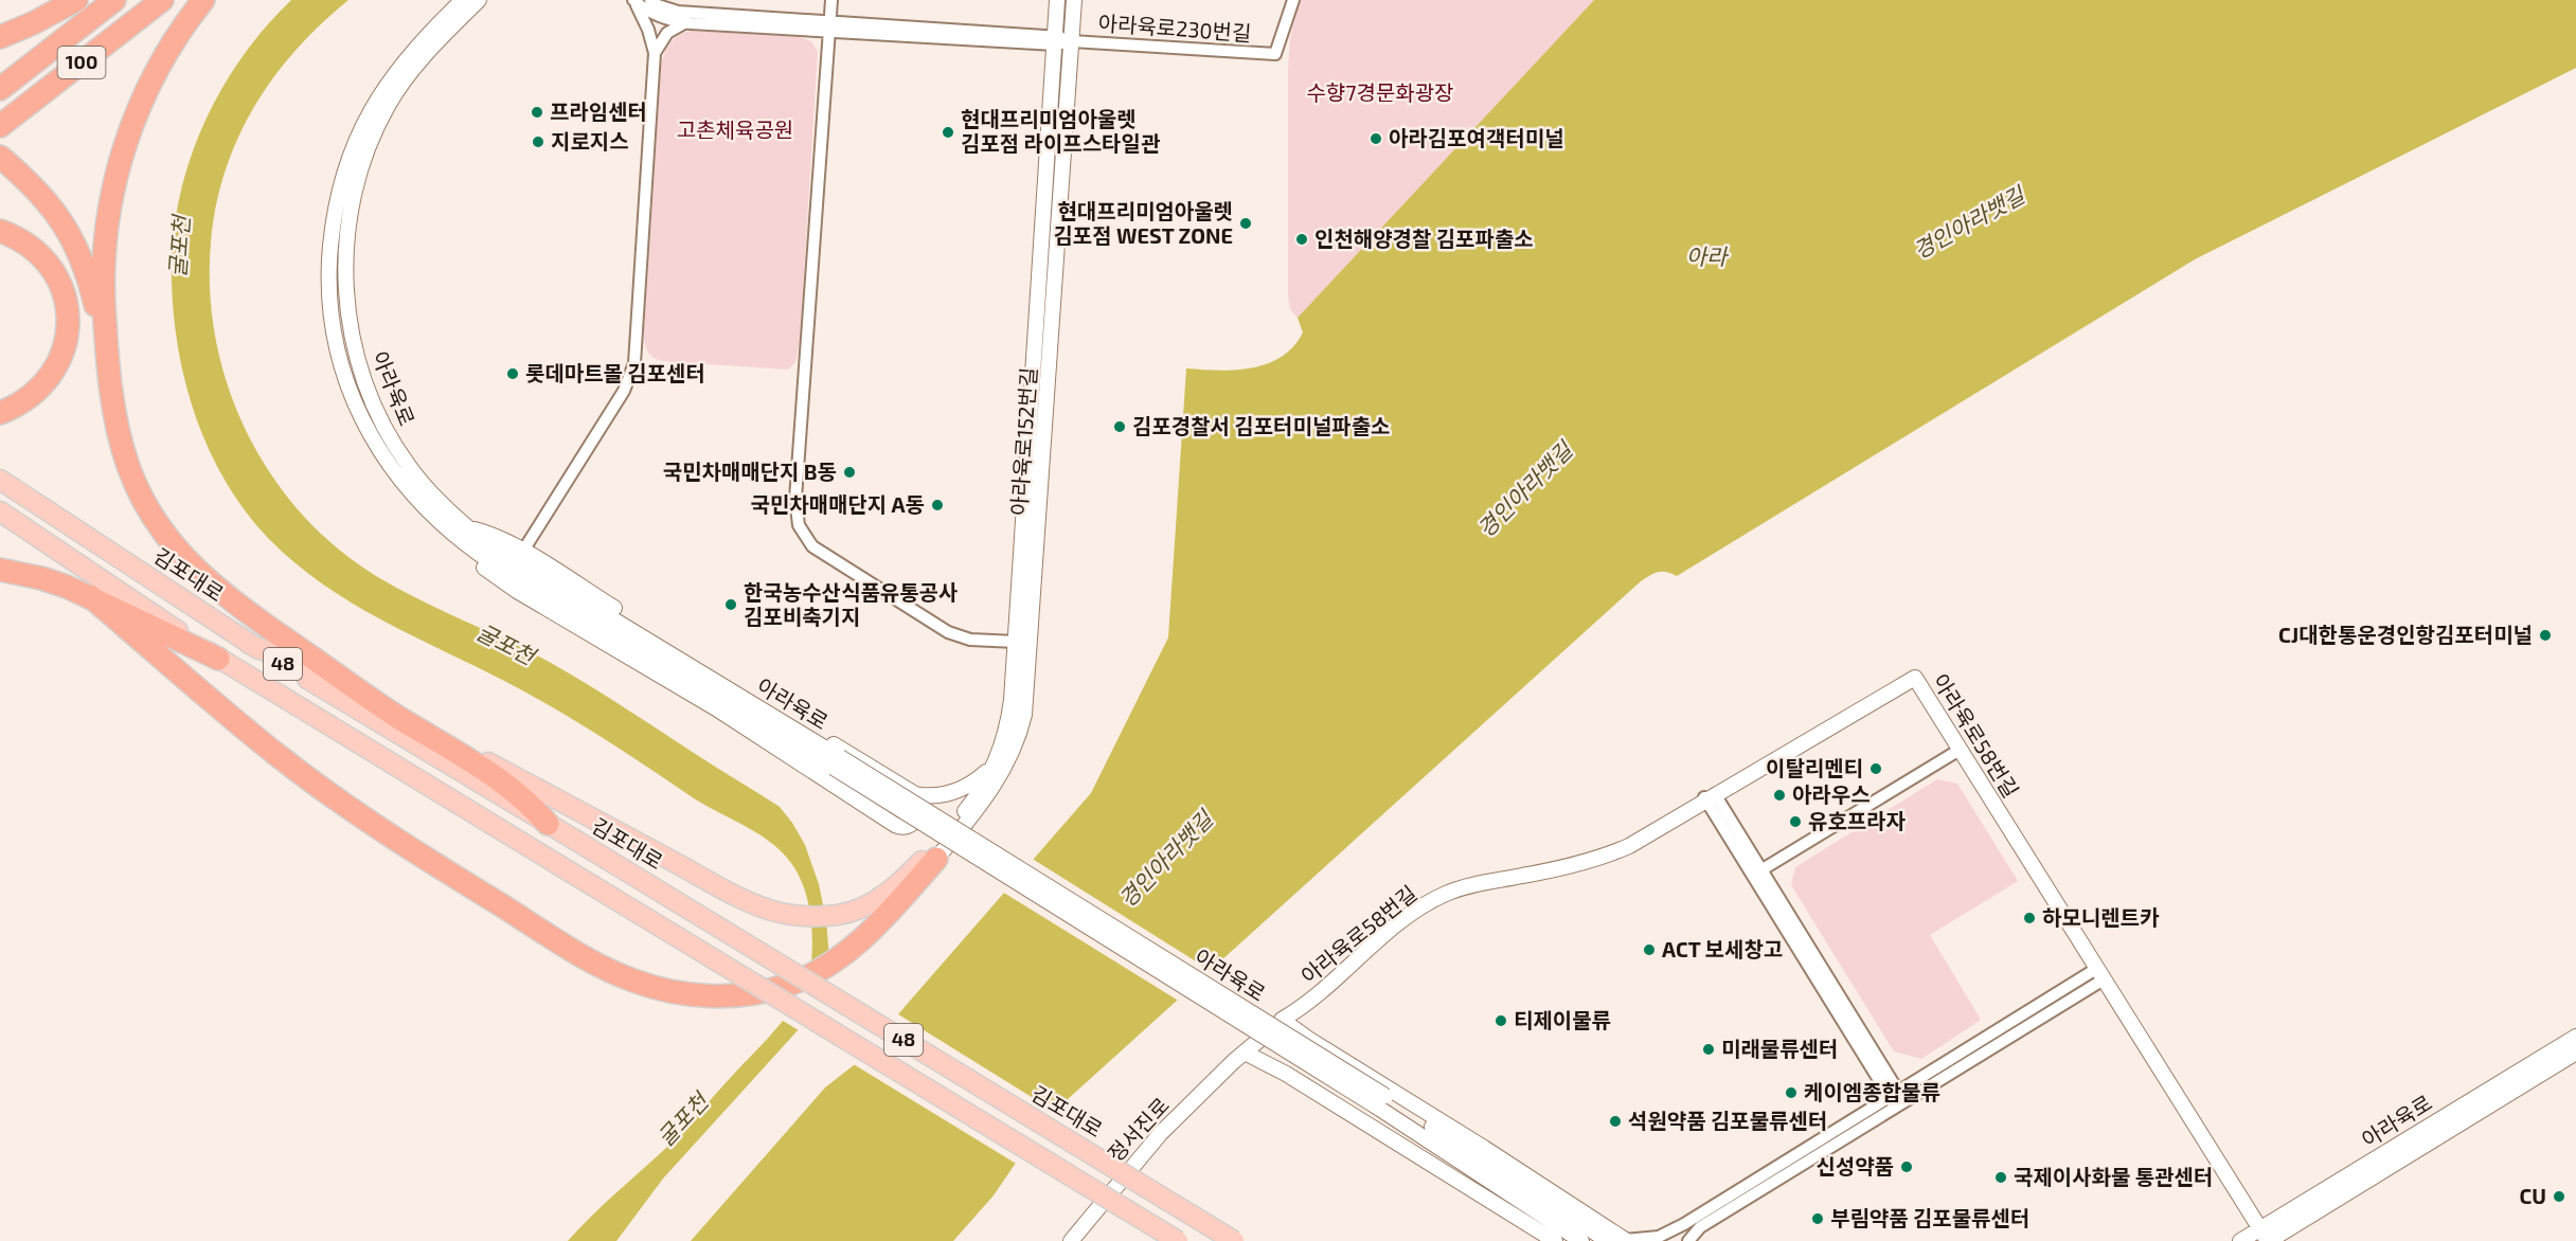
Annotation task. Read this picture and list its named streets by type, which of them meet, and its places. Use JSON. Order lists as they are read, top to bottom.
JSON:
{
  "streets": {
    "highway": ["100"],
    "main road": ["김포대로", "48"],
    "street": [
      "아라육로230번길",
      "아라육로",
      "아라육로152번길",
      "아라육로58번길",
      "정서진로"
    ]
  },
  "crossings": [
    ["아라육로230번길", "아라육로152번길"],
    ["아라육로", "아라육로58번길"],
    ["아라육로58번길", "정서진로"]
  ],
  "water": ["경인아라뱃길", "굴포천", "아라"],
  "parks": ["수향7경문화광장", "고촌체육공원"],
  "places": [
    "프라임센터",
    "현대프리미엄아울렛 김포점 라이프스타일관",
    "아라김포여객터미널",
    "지로지스",
    "현대프리미엄아울렛 김포점 WEST ZONE",
    "인천해양경찰 김포파출소",
    "롯데마트몰 김포센터",
    "김포경찰서 김포터미널파출소",
    "국민차매매단지 B동",
    "국민차매매단지 A동",
    "한국농수산식품유통공사 김포비축기지",
    "CJ대한통운경인항김포터미널",
    "이탈리멘티",
    "아라우스",
    "유호프라자",
    "하모니렌트카",
    "ACT 보세창고",
    "티제이물류",
    "미래물류센터",
    "케이엠종합물류",
    "석원약품 김포물류센터",
    "신성약품",
    "국제이사화물 통관센터",
    "CU",
    "부림약품 김포물류센터"
  ]
}
